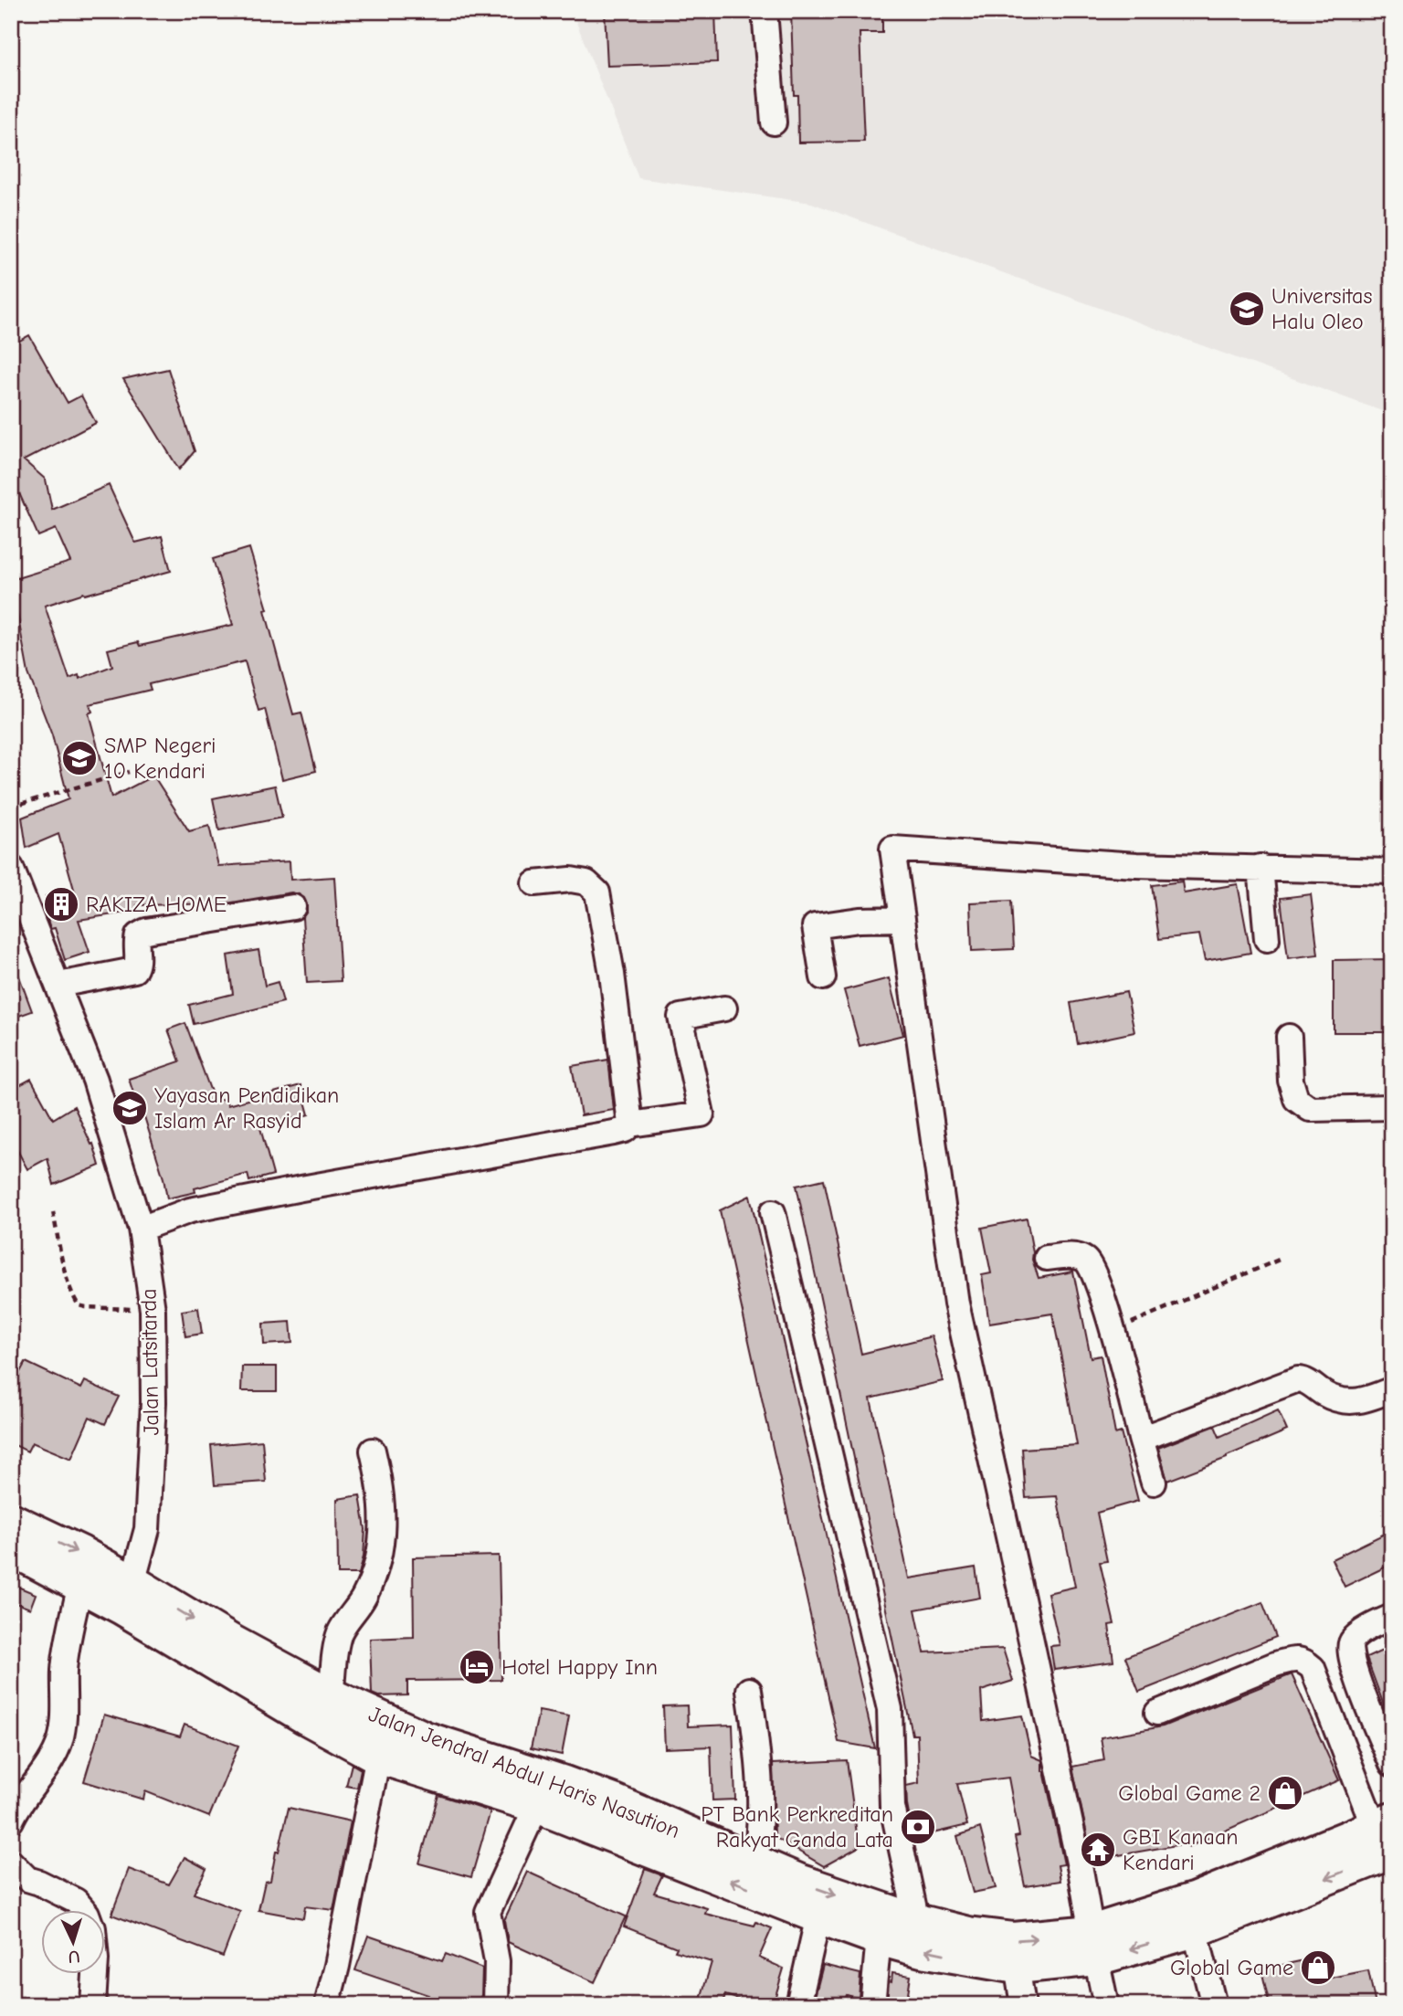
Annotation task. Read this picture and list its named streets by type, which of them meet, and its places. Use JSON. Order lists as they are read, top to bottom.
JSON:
{
  "streets": {
    "highway": ["Jalan Jendral Abdul Haris Nasution"],
    "street": ["Jalan Latsitarda"]
  },
  "crossings": [
    ["Jalan Latsitarda", "Jalan Jendral Abdul Haris Nasution"]
  ],
  "places": {
    "school or university": ["Universitas Halu Oleo", "SMP Negeri 10 Kendari", "Yayasan Pendidikan Islam Ar Rasyid"],
    "building": ["RAKIZA HOME"],
    "hotel": ["Hotel Happy Inn"],
    "shop": ["Global Game 2", "Global Game"],
    "bank": ["PT Bank Perkreditan Rakyat Ganda Lata"],
    "temple": ["GBI Kanaan Kendari"]
  },
  "north": "bottom"
}
